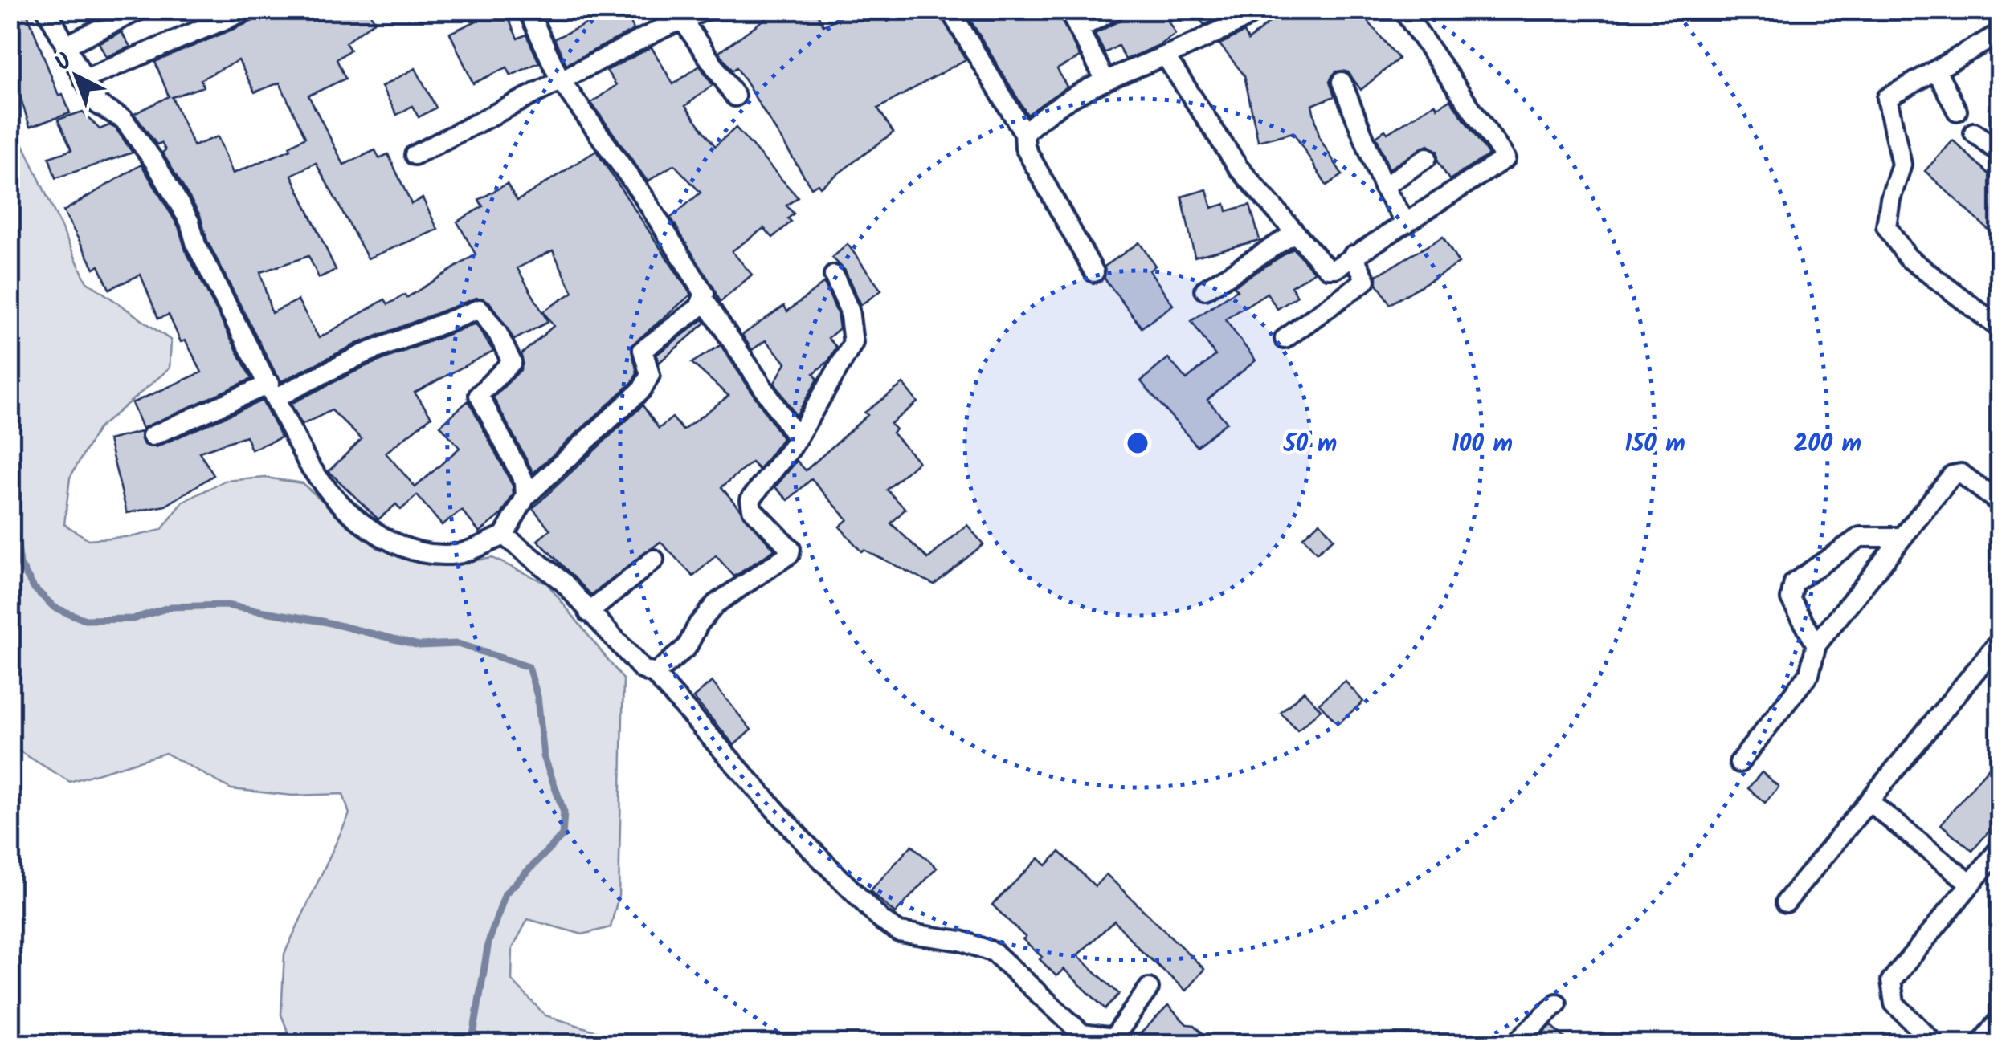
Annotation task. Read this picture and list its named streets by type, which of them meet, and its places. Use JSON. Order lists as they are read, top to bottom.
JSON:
{
  "north": "top left",
  "rings": [
    "50 m",
    "100 m",
    "150 m",
    "200 m"
  ]
}
